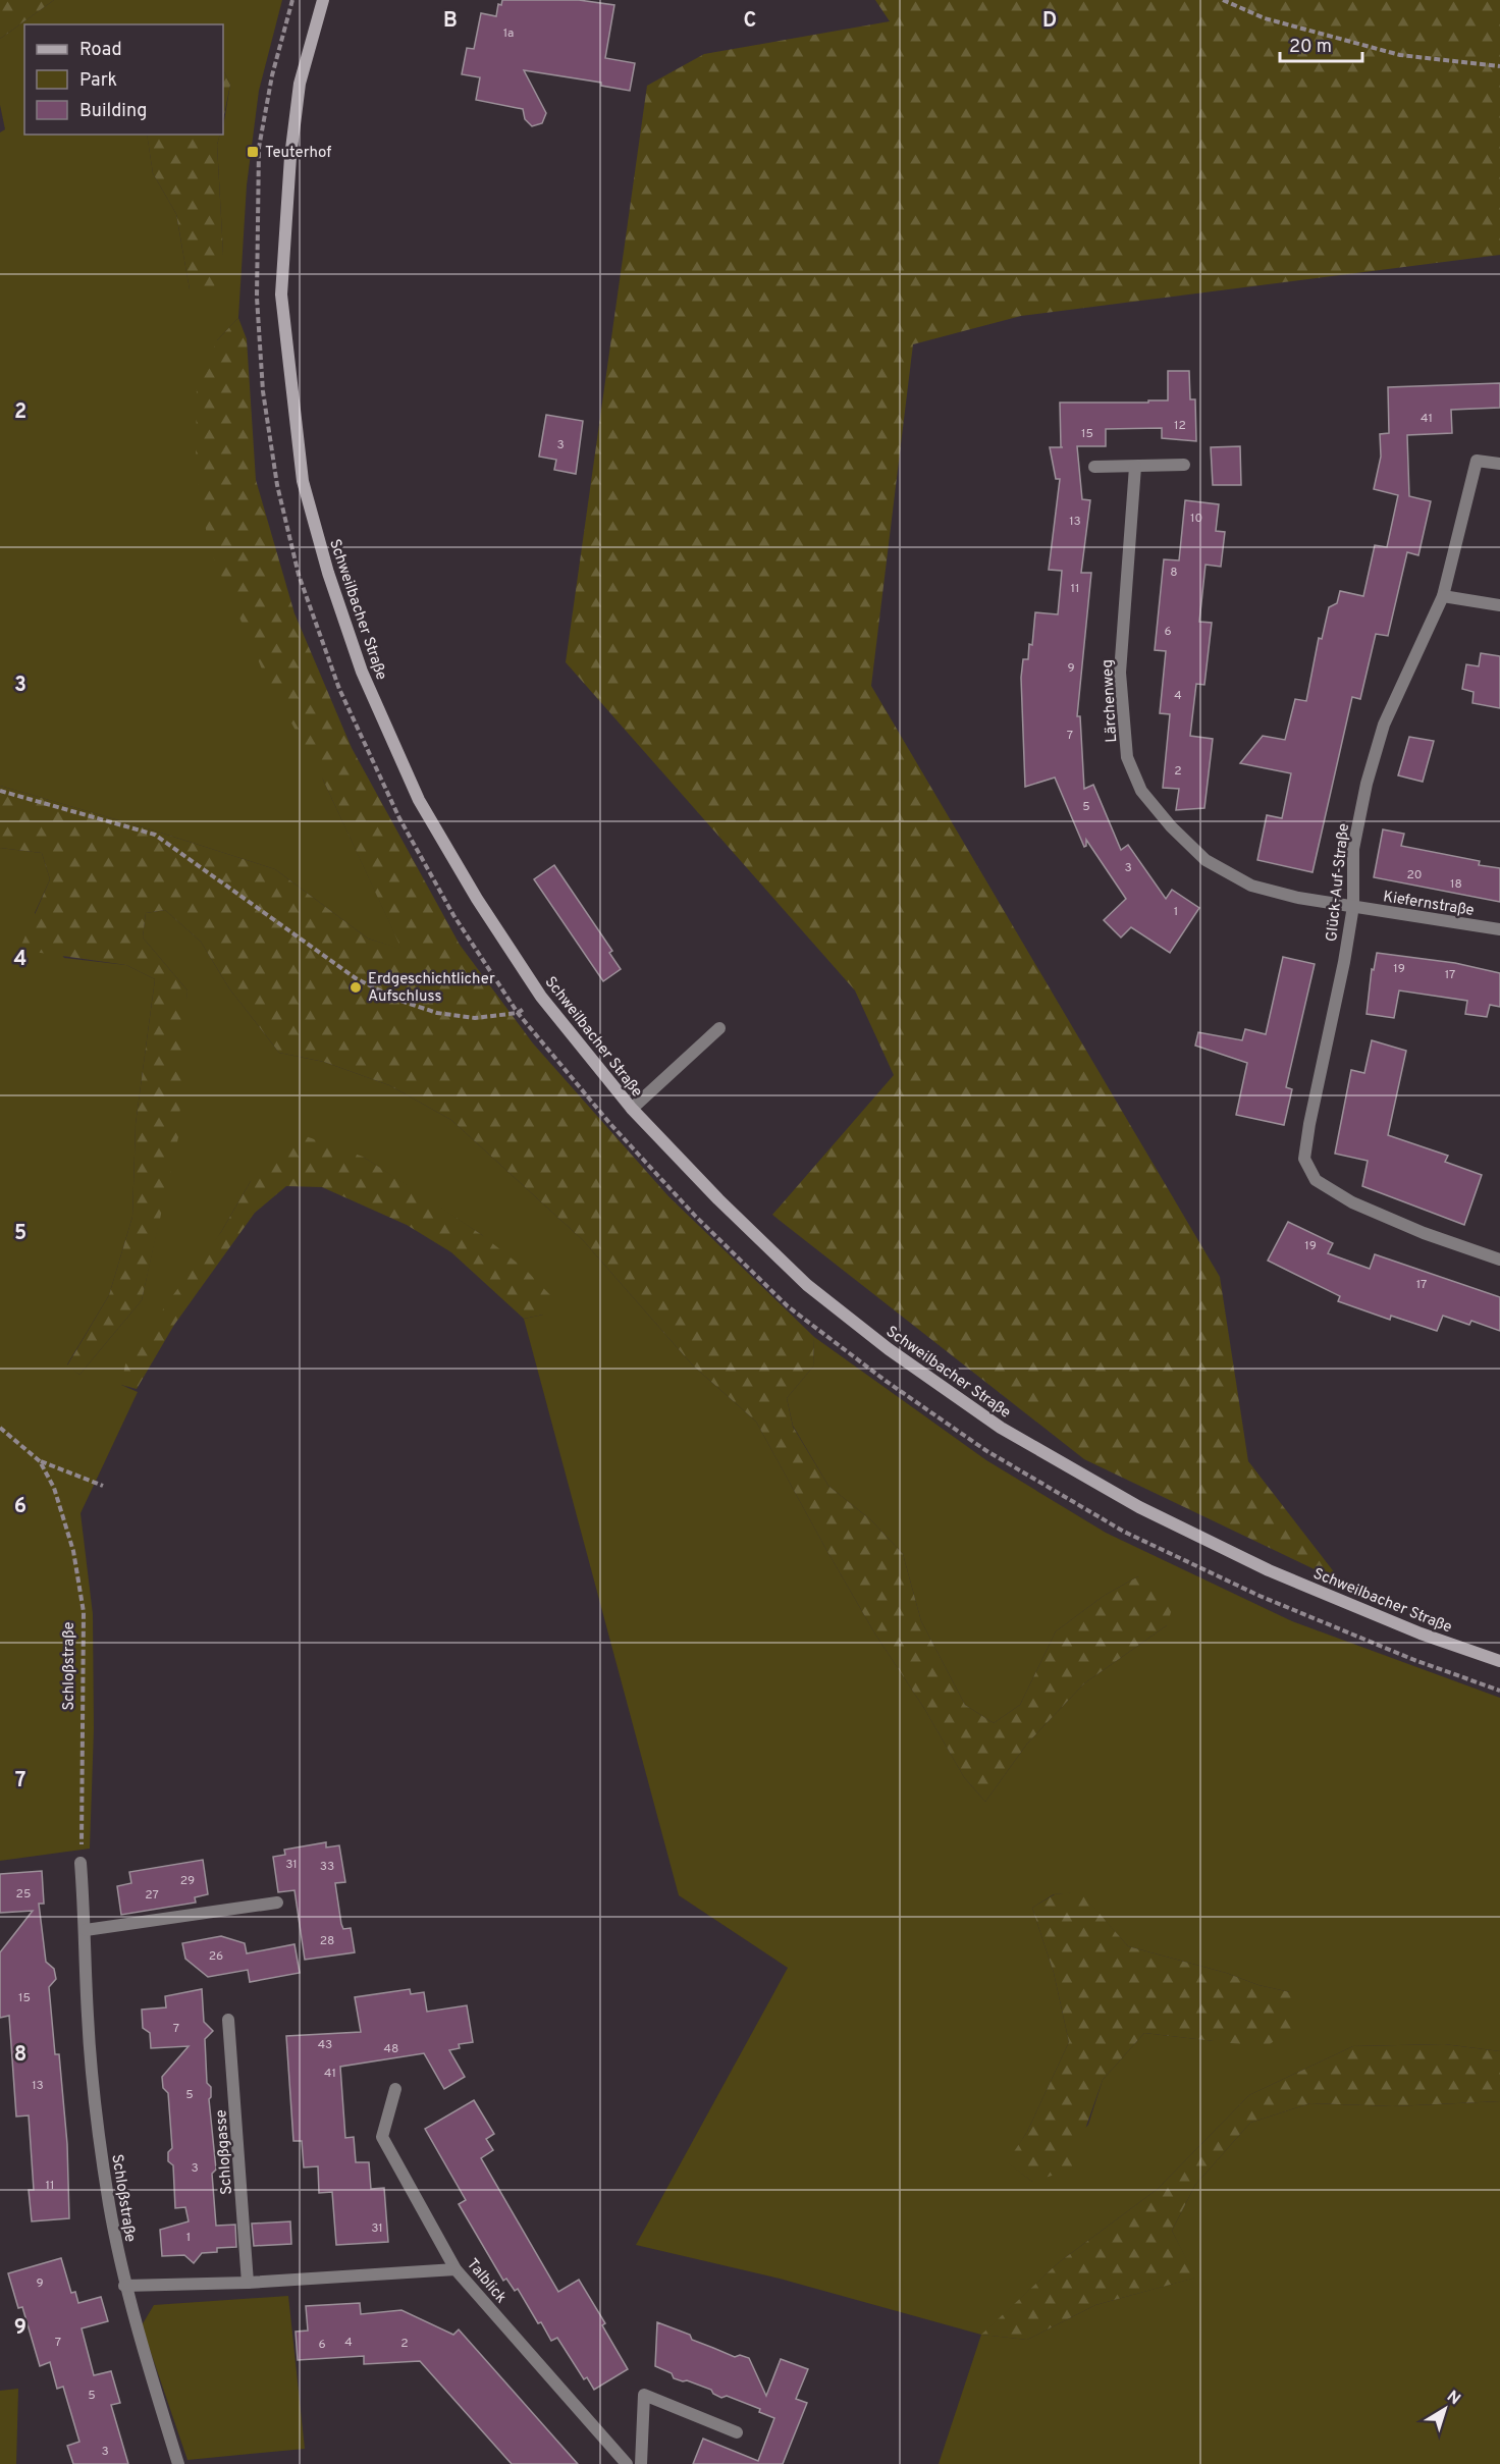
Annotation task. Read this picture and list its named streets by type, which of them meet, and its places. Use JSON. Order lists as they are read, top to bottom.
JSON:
{
  "streets": {
    "main road": ["Schweilbacher Straße"],
    "street": [
      "Lärchenweg",
      "Glück-Auf-Straße",
      "Kiefernstraße",
      "Schloßstraße",
      "Schloßgasse",
      "Talblick"
    ]
  },
  "crossings": [
    ["Lärchenweg", "Glück-Auf-Straße"],
    ["Lärchenweg", "Kiefernstraße"],
    ["Glück-Auf-Straße", "Kiefernstraße"]
  ],
  "places": {
    "transit": ["Teuterhof"],
    "other": ["Erdgeschichtlicher Aufschluss"]
  },
  "house_numbers": [
    "1a",
    "41",
    "12",
    "15",
    "3",
    "10",
    "13",
    "8",
    "11",
    "6",
    "9",
    "4",
    "7",
    "2",
    "5",
    "3",
    "20",
    "18",
    "1",
    "19",
    "17",
    "19",
    "17",
    "31",
    "33",
    "29",
    "25",
    "27",
    "28",
    "26",
    "15",
    "7",
    "43",
    "48",
    "41",
    "13",
    "5",
    "3",
    "11",
    "31",
    "1",
    "9",
    "7",
    "4",
    "2",
    "6",
    "5",
    "3"
  ],
  "legend": ["Road", "Park", "Building"],
  "scale_bar": "20 m",
  "north": "top right",
  "grid": {
    "columns": ["B", "C", "D"],
    "rows": [
      "2",
      "3",
      "4",
      "5",
      "6",
      "7",
      "8",
      "9"
    ]
  }
}
